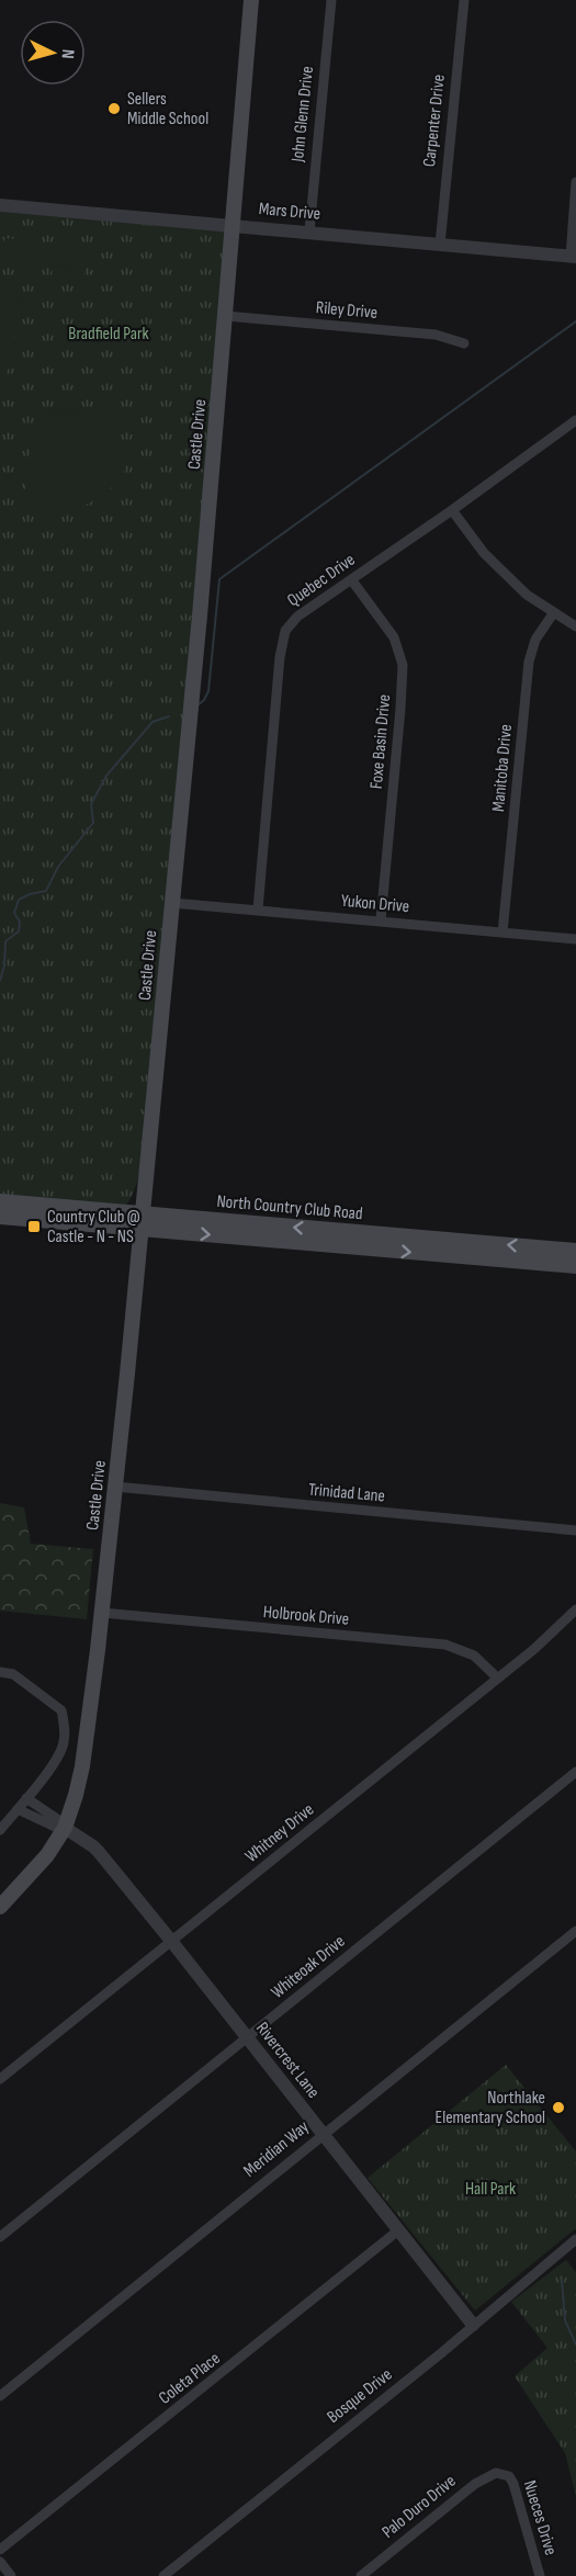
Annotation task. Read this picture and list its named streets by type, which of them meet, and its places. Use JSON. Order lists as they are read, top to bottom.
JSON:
{
  "streets": {
    "main road": ["Castle Drive", "North Country Club Road"],
    "street": [
      "John Glenn Drive",
      "Carpenter Drive",
      "Mars Drive",
      "Riley Drive",
      "Quebec Drive",
      "Foxe Basin Drive",
      "Manitoba Drive",
      "Yukon Drive",
      "Trinidad Lane",
      "Holbrook Drive",
      "Whitney Drive",
      "Whiteoak Drive",
      "Rivercrest Lane",
      "Meridian Way",
      "Coleta Place",
      "Bosque Drive",
      "Palo Duro Drive",
      "Nueces Drive"
    ]
  },
  "crossings": [
    ["John Glenn Drive", "Mars Drive"],
    ["Carpenter Drive", "Mars Drive"],
    ["Mars Drive", "Castle Drive"],
    ["Riley Drive", "Castle Drive"],
    ["Castle Drive", "Yukon Drive"],
    ["Castle Drive", "North Country Club Road"],
    ["Castle Drive", "Trinidad Lane"],
    ["Castle Drive", "Holbrook Drive"],
    ["Castle Drive", "Rivercrest Lane"],
    ["Quebec Drive", "Foxe Basin Drive"],
    ["Quebec Drive", "Yukon Drive"],
    ["Foxe Basin Drive", "Yukon Drive"],
    ["Manitoba Drive", "Yukon Drive"],
    ["Holbrook Drive", "Whitney Drive"],
    ["Whitney Drive", "Rivercrest Lane"],
    ["Whiteoak Drive", "Rivercrest Lane"],
    ["Rivercrest Lane", "Meridian Way"],
    ["Rivercrest Lane", "Coleta Place"],
    ["Rivercrest Lane", "Bosque Drive"],
    ["Palo Duro Drive", "Nueces Drive"]
  ],
  "parks": ["Bradfield Park", "Hall Park"],
  "places": {
    "other": ["Sellers Middle School", "Northlake Elementary School"],
    "transit": ["Country Club @ Castle - N - NS"]
  },
  "north": "right"
}
